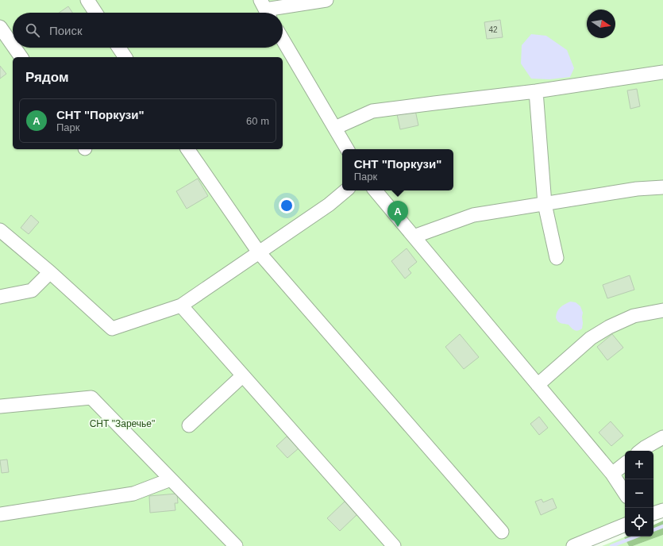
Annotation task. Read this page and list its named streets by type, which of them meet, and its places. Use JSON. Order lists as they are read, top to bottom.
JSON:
{
  "parks": ["СНТ \"Заречье\""],
  "house_numbers": ["42"],
  "north": "right",
  "page": {
    "search": "Поиск",
    "heading": "Рядом",
    "list": [
      {
        "mark": "A",
        "name": "СНТ \"Поркузи\"",
        "note": "Парк",
        "value": "60 m"
      }
    ],
    "popup": ["СНТ \"Поркузи\"", "Парк"],
    "pins": "A",
    "map_buttons": ["+", "−"]
  }
}
